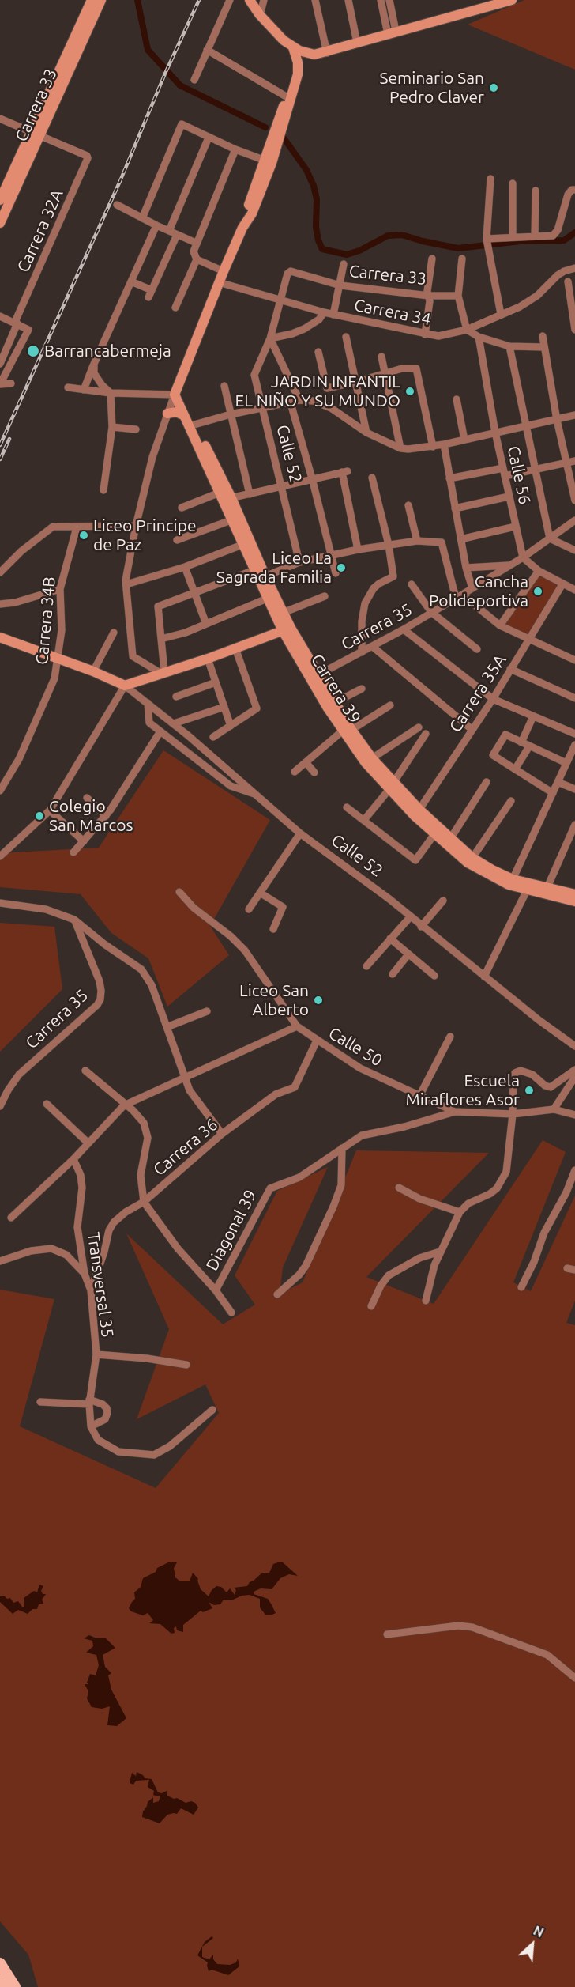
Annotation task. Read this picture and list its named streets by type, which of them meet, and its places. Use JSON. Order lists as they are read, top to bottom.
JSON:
{
  "streets": {
    "main road": ["Carrera 33", "Calle 52", "Carrera 39"],
    "street": [
      "Carrera 32A",
      "Carrera 34",
      "Calle 56",
      "Carrera 34B",
      "Carrera 35",
      "Carrera 35A",
      "Calle 50",
      "Carrera 36",
      "Diagonal 39",
      "Transversal 35"
    ]
  },
  "crossings": [
    ["Carrera 33", "Carrera 32A"],
    ["Carrera 33", "Calle 52"],
    ["Carrera 34", "Calle 52"],
    ["Calle 52", "Carrera 34B"],
    ["Calle 56", "Carrera 35"],
    ["Carrera 35", "Carrera 39"],
    ["Carrera 39", "Carrera 35A"],
    ["Calle 50", "Carrera 36"],
    ["Calle 50", "Diagonal 39"],
    ["Carrera 36", "Transversal 35"]
  ],
  "places": [
    "Seminario San Pedro Claver",
    "Barrancabermeja",
    "JARDIN INFANTIL EL NIÑO Y SU MUNDO",
    "Liceo Principe de Paz",
    "Liceo La Sagrada Familia",
    "Cancha Polideportiva",
    "Colegio San Marcos",
    "Liceo San Alberto",
    "Escuela Miraflores Asor"
  ],
  "north": "top right"
}
